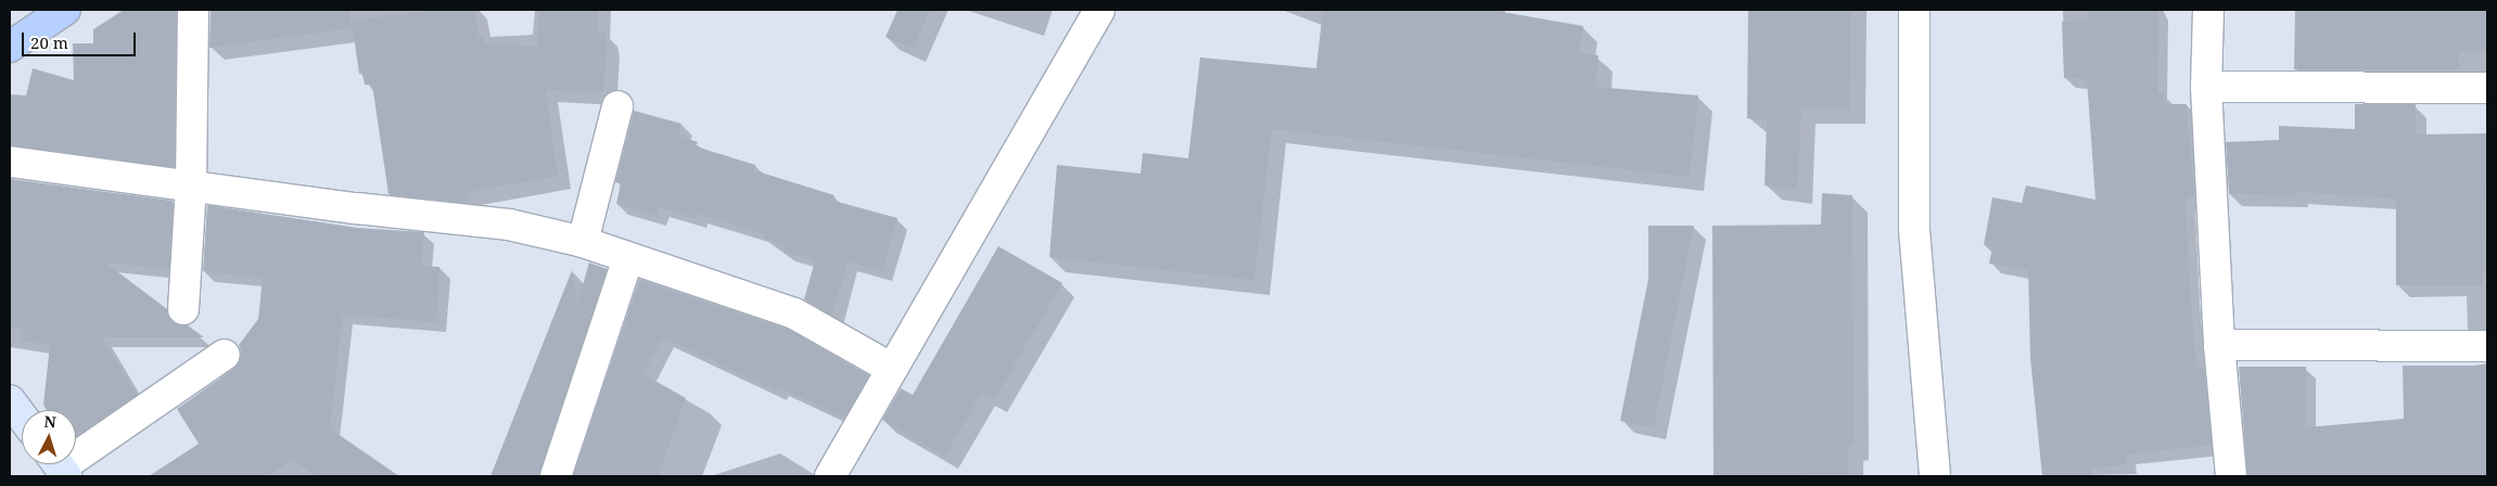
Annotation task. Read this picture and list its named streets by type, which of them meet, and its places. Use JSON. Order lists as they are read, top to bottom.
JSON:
{
  "scale_bar": "20 m",
  "north": "top"
}
